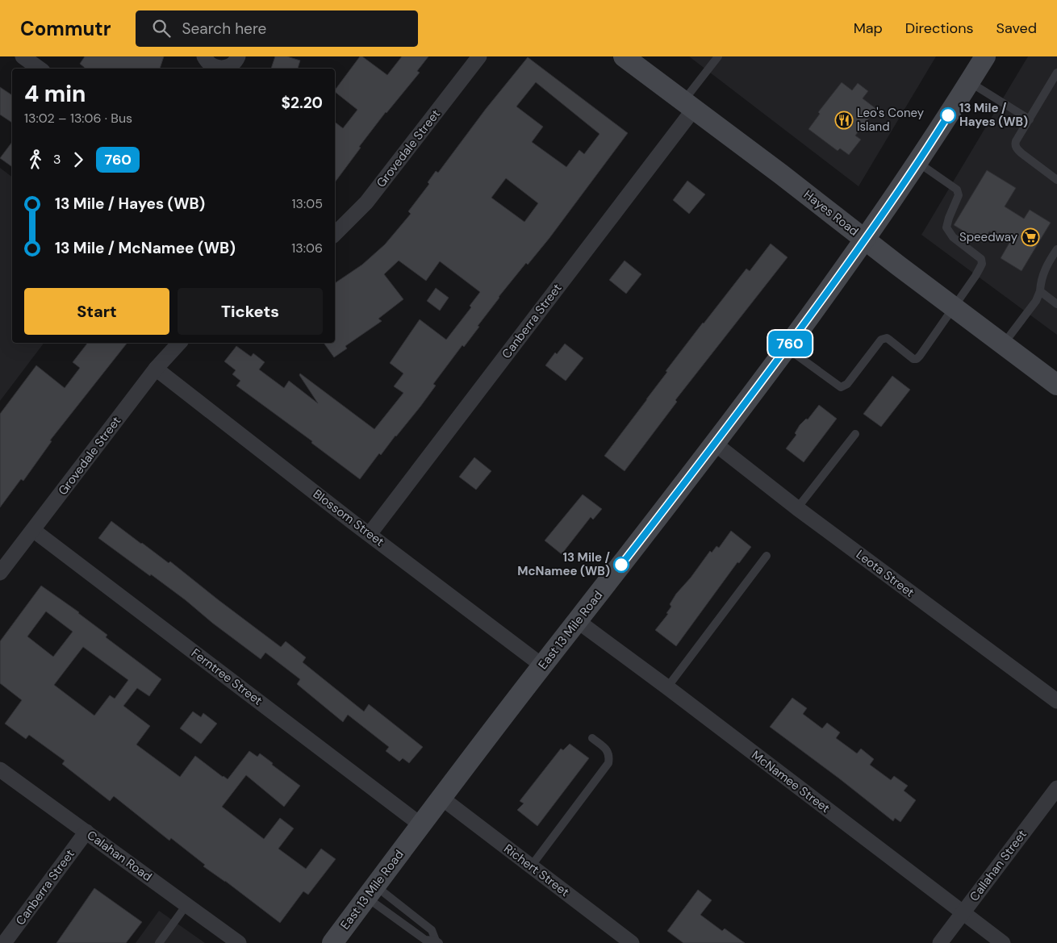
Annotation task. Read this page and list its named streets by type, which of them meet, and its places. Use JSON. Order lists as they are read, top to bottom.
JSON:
{
  "streets": {
    "main road": ["Hayes Road", "East 13 Mile Road"],
    "street": [
      "Grovedale Street",
      "Canberra Street",
      "Blossom Street",
      "Leota Street",
      "Ferntree Street",
      "McNamee Street",
      "Calahan Road",
      "Callahan Street",
      "Richert Street"
    ]
  },
  "crossings": [
    ["Grovedale Street", "Blossom Street"],
    ["Grovedale Street", "Ferntree Street"],
    ["Hayes Road", "Canberra Street"],
    ["Hayes Road", "East 13 Mile Road"],
    ["Canberra Street", "Blossom Street"],
    ["Canberra Street", "Calahan Road"],
    ["Blossom Street", "East 13 Mile Road"],
    ["Leota Street", "East 13 Mile Road"],
    ["East 13 Mile Road", "Ferntree Street"],
    ["East 13 Mile Road", "McNamee Street"],
    ["East 13 Mile Road", "Richert Street"],
    ["McNamee Street", "Callahan Street"]
  ],
  "places": {
    "other": ["13 Mile / Hayes (WB)", "13 Mile / McNamee (WB)"],
    "restaurant": ["Leo's Coney Island"],
    "supermarket": ["Speedway"]
  },
  "lines": ["bus line 760"],
  "page": {
    "header": "Commutr",
    "search": "Search here",
    "nav": ["Map", "Directions", "Saved"],
    "on_map": "760",
    "heading": ["4 min", "13:02 – 13:06 · Bus", "$2.20"],
    "legs": ["3", "760"],
    "list": [
      {
        "name": "13 Mile / Hayes (WB)",
        "value": "13:05"
      },
      {
        "name": "13 Mile / McNamee (WB)",
        "value": "13:06"
      }
    ],
    "buttons": ["Start", "Tickets"]
  }
}
